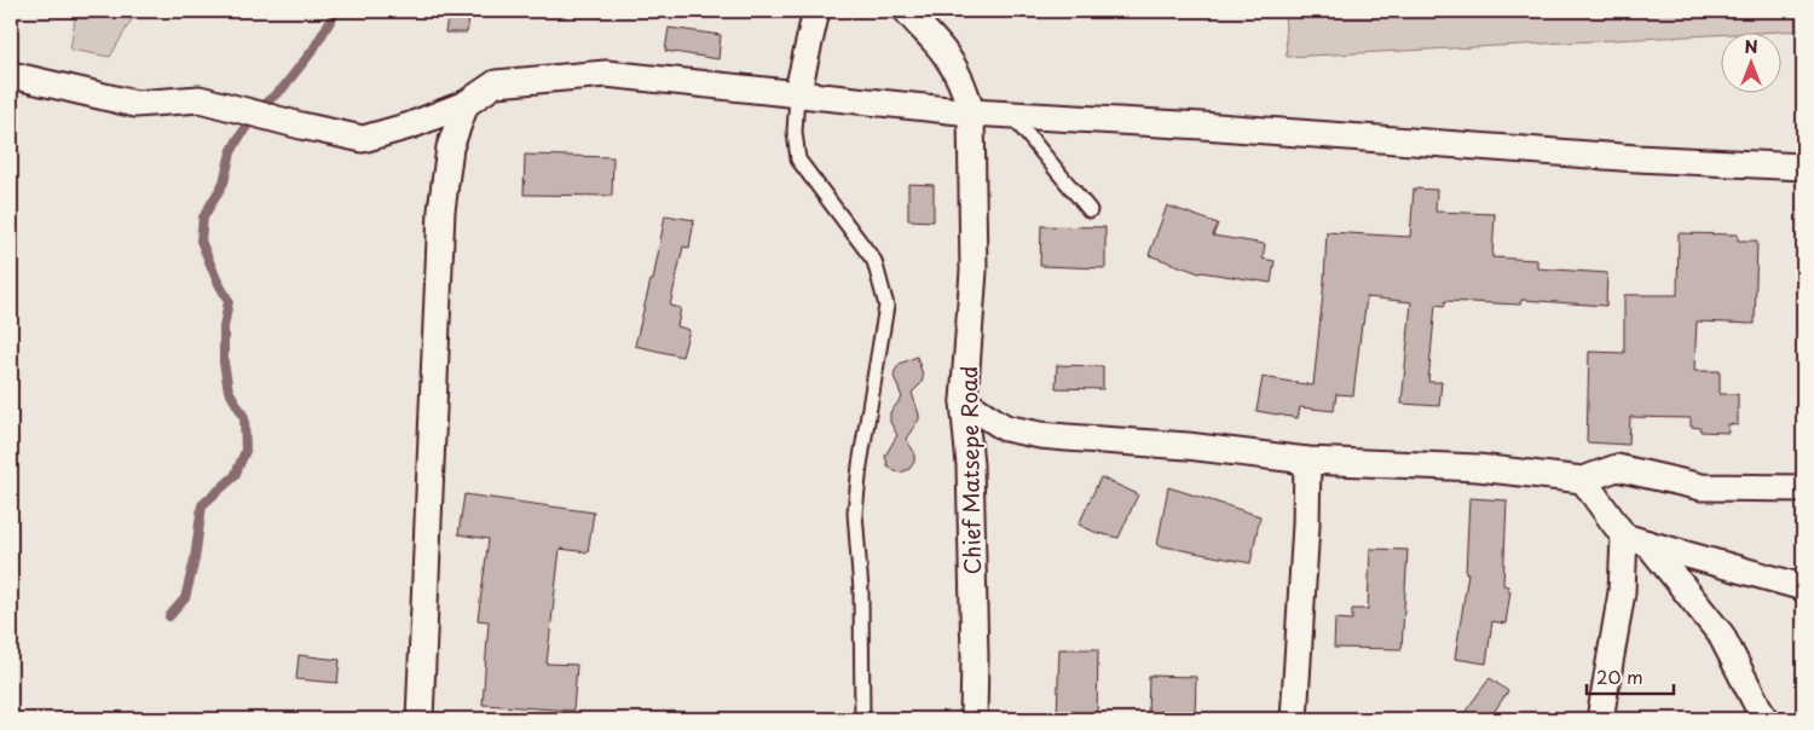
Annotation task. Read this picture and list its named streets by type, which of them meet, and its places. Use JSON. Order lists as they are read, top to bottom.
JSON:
{
  "streets": {
    "street": ["Chief Matsepe Road"]
  },
  "scale_bar": "20 m",
  "north": "top"
}
